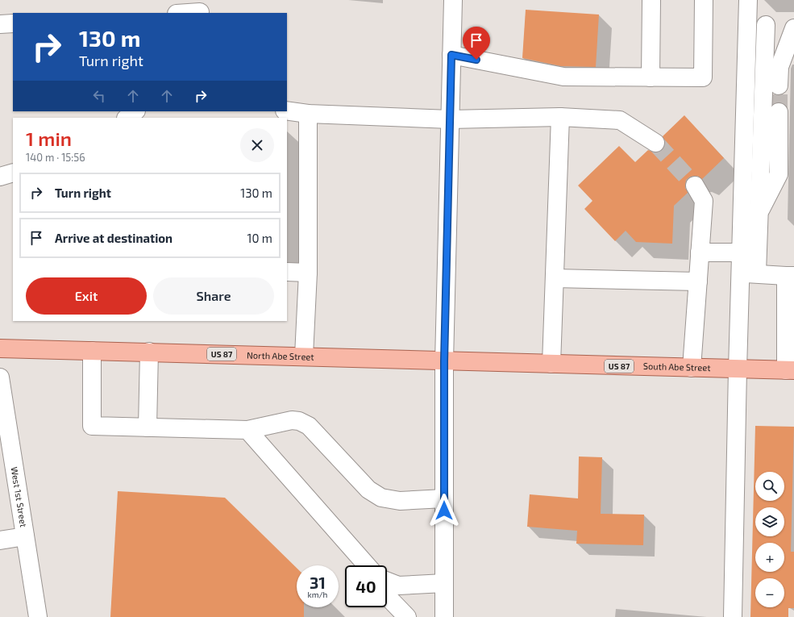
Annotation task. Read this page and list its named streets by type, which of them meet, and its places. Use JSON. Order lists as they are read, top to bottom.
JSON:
{
  "streets": {
    "main road": ["US 87", "North Abe Street", "South Abe Street"],
    "street": ["West 1st Street"]
  },
  "crossings": [
    ["North Abe Street", "South Abe Street"]
  ],
  "page": {
    "turn": ["130 m", "Turn right"],
    "heading": ["1 min", "140 m · 15:56"],
    "list": [
      {
        "name": "Turn right",
        "value": "130 m"
      },
      {
        "name": "Arrive at destination",
        "value": "10 m"
      }
    ],
    "buttons": ["Exit", "Share"],
    "map_buttons": ["+", "−"],
    "speed": "31 km/h",
    "limit": "40"
  }
}
